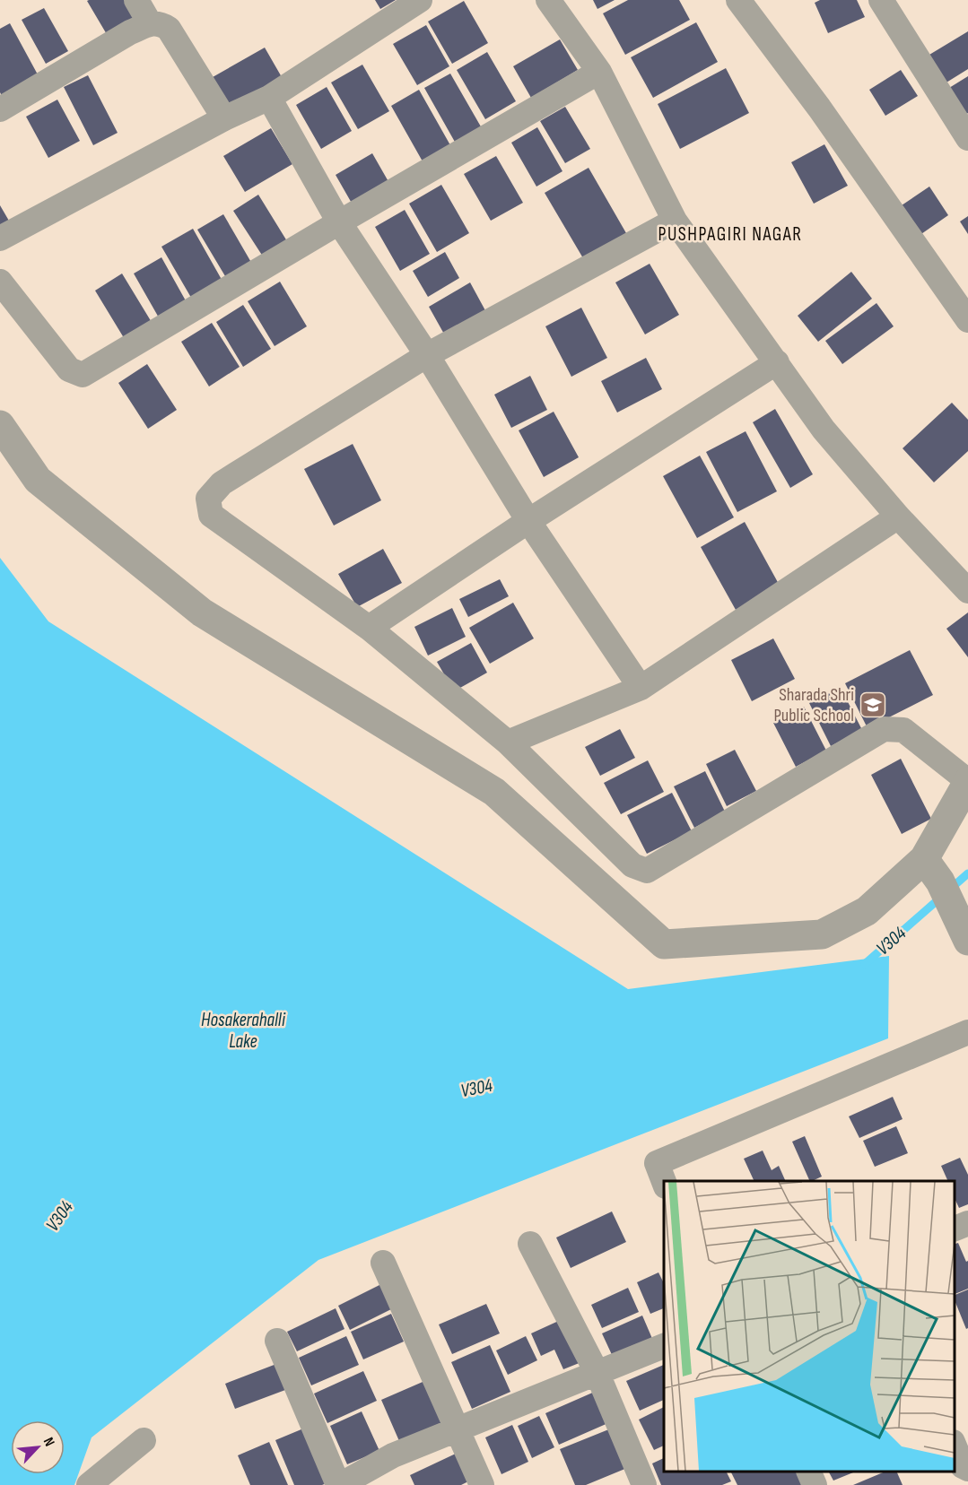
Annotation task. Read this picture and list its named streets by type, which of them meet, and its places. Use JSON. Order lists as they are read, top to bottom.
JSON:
{
  "districts": ["PUSHPAGIRI NAGAR"],
  "water": ["V304", "Hosakerahalli Lake"],
  "places": {
    "school or university": ["Sharada Shri Public School"]
  },
  "north": "top right"
}
